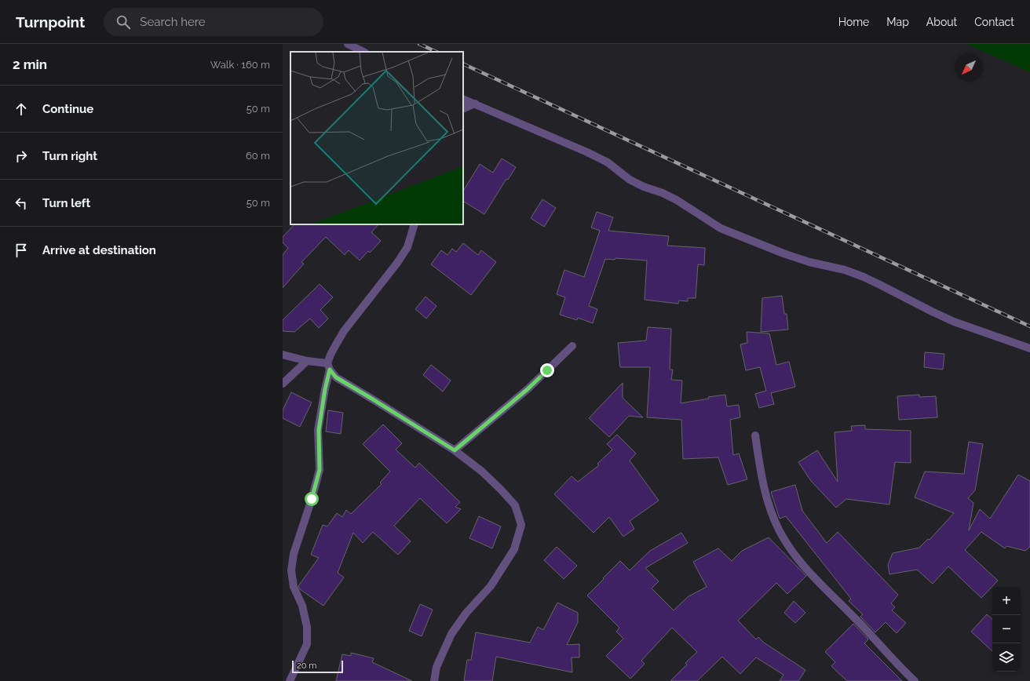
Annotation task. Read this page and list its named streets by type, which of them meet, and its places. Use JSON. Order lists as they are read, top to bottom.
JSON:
{
  "scale_bar": "20 m",
  "north": "bottom left",
  "page": {
    "header": "Turnpoint",
    "search": "Search here",
    "nav": [
      "Home",
      "Map",
      "About",
      "Contact"
    ],
    "heading": ["2 min", "Walk · 160 m"],
    "list": [
      ["Continue", "50 m"],
      ["Turn right", "60 m"],
      ["Turn left", "50 m"],
      "Arrive at destination"
    ],
    "map_buttons": ["+", "−"],
    "scale": "20 m"
  }
}
